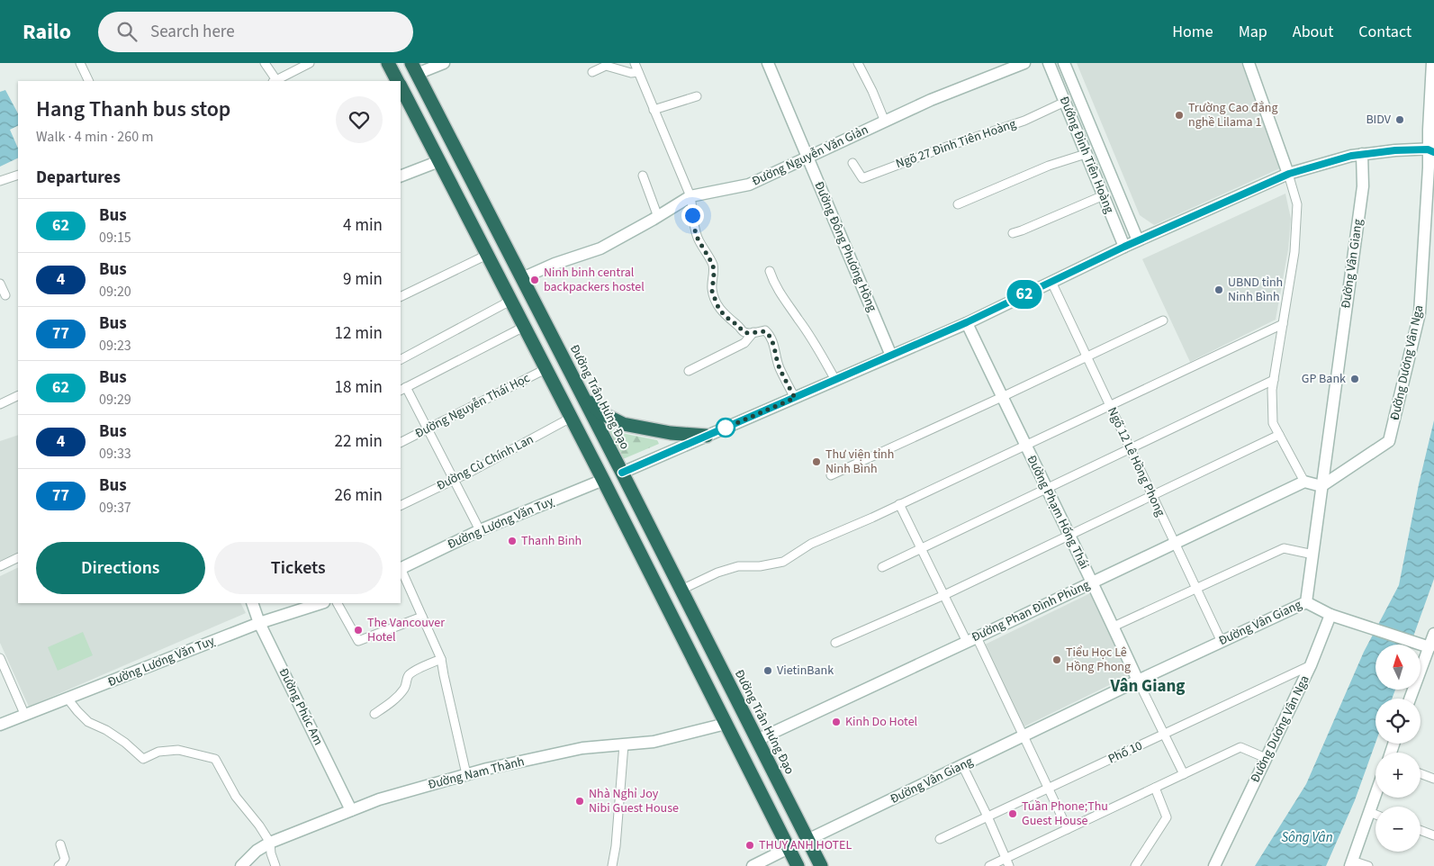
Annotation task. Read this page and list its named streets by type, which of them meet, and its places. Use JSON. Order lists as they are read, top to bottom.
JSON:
{
  "streets": {
    "highway": ["Đường Trân Hưng Đạo"],
    "street": [
      "Ngõ 27 Đinh Tiên Hoàng",
      "Đướng Đinh Tiên Hoàng",
      "Đường Nguyễn Văn Giản",
      "Đường Đông Phương Hồng",
      "Đường Vân Giang",
      "Đường Dương Vân Nga",
      "Đường Nguyễn Thái Học",
      "Ngõ 12 Lê Hồng Phong",
      "Đường Cù Chính Lan",
      "Đường Phạm Hống Thái",
      "Đường Lương Văn Tuỵ",
      "Đường Phan Đình Phùng",
      "Đường Phúc Am",
      "Phố 10",
      "Đường Nam Thành"
    ]
  },
  "crossings": [
    ["Ngõ 27 Đinh Tiên Hoàng", "Đướng Đinh Tiên Hoàng"],
    ["Đường Nguyễn Văn Giản", "Đường Đông Phương Hồng"],
    ["Đường Nguyễn Văn Giản", "Đường Trân Hưng Đạo"],
    ["Đường Vân Giang", "Đường Dương Vân Nga"],
    ["Đường Vân Giang", "Đường Trân Hưng Đạo"],
    ["Đường Vân Giang", "Ngõ 12 Lê Hồng Phong"],
    ["Đường Vân Giang", "Đường Phạm Hống Thái"],
    ["Đường Dương Vân Nga", "Phố 10"],
    ["Đường Trân Hưng Đạo", "Đường Phan Đình Phùng"],
    ["Ngõ 12 Lê Hồng Phong", "Đường Phan Đình Phùng"],
    ["Đường Phạm Hống Thái", "Đường Phan Đình Phùng"],
    ["Đường Phạm Hống Thái", "Phố 10"],
    ["Đường Lương Văn Tuỵ", "Đường Phúc Am"],
    ["Đường Phúc Am", "Đường Nam Thành"]
  ],
  "districts": ["Vân Giang"],
  "water": ["Sông Vân"],
  "places": [
    "Trường Cao đẳng nghề Lilama 1",
    "BIDV",
    "Ninh binh central backpackers hostel",
    "UBND tỉnh Ninh Bình",
    "GP Bank",
    "Thư viện tỉnh Ninh Bình",
    "Thanh Binh",
    "The Vancouver Hotel",
    "Tiểu Học Lê Hồng Phong",
    "VietinBank",
    "Kinh Do Hotel",
    "Nhà Nghỉ Joy Nibi Guest House",
    "Tuần Phone;Thu Guest House",
    "THUY ANH HOTEL"
  ],
  "lines": ["bus line 62"],
  "north": "top",
  "page": {
    "header": "Railo",
    "search": "Search here",
    "nav": [
      "Home",
      "Map",
      "About",
      "Contact"
    ],
    "on_map": "62",
    "heading": [
      ["Hang Thanh bus stop", "Walk · 4 min · 260 m"],
      "Departures"
    ],
    "list": [
      {
        "mark": "62",
        "name": "Bus",
        "note": "09:15",
        "value": "4 min"
      },
      {
        "mark": "4",
        "name": "Bus",
        "note": "09:20",
        "value": "9 min"
      },
      {
        "mark": "77",
        "name": "Bus",
        "note": "09:23",
        "value": "12 min"
      },
      {
        "mark": "62",
        "name": "Bus",
        "note": "09:29",
        "value": "18 min"
      },
      {
        "mark": "4",
        "name": "Bus",
        "note": "09:33",
        "value": "22 min"
      },
      {
        "mark": "77",
        "name": "Bus",
        "note": "09:37",
        "value": "26 min"
      }
    ],
    "buttons": ["Directions", "Tickets"],
    "map_buttons": ["+", "−"]
  }
}
